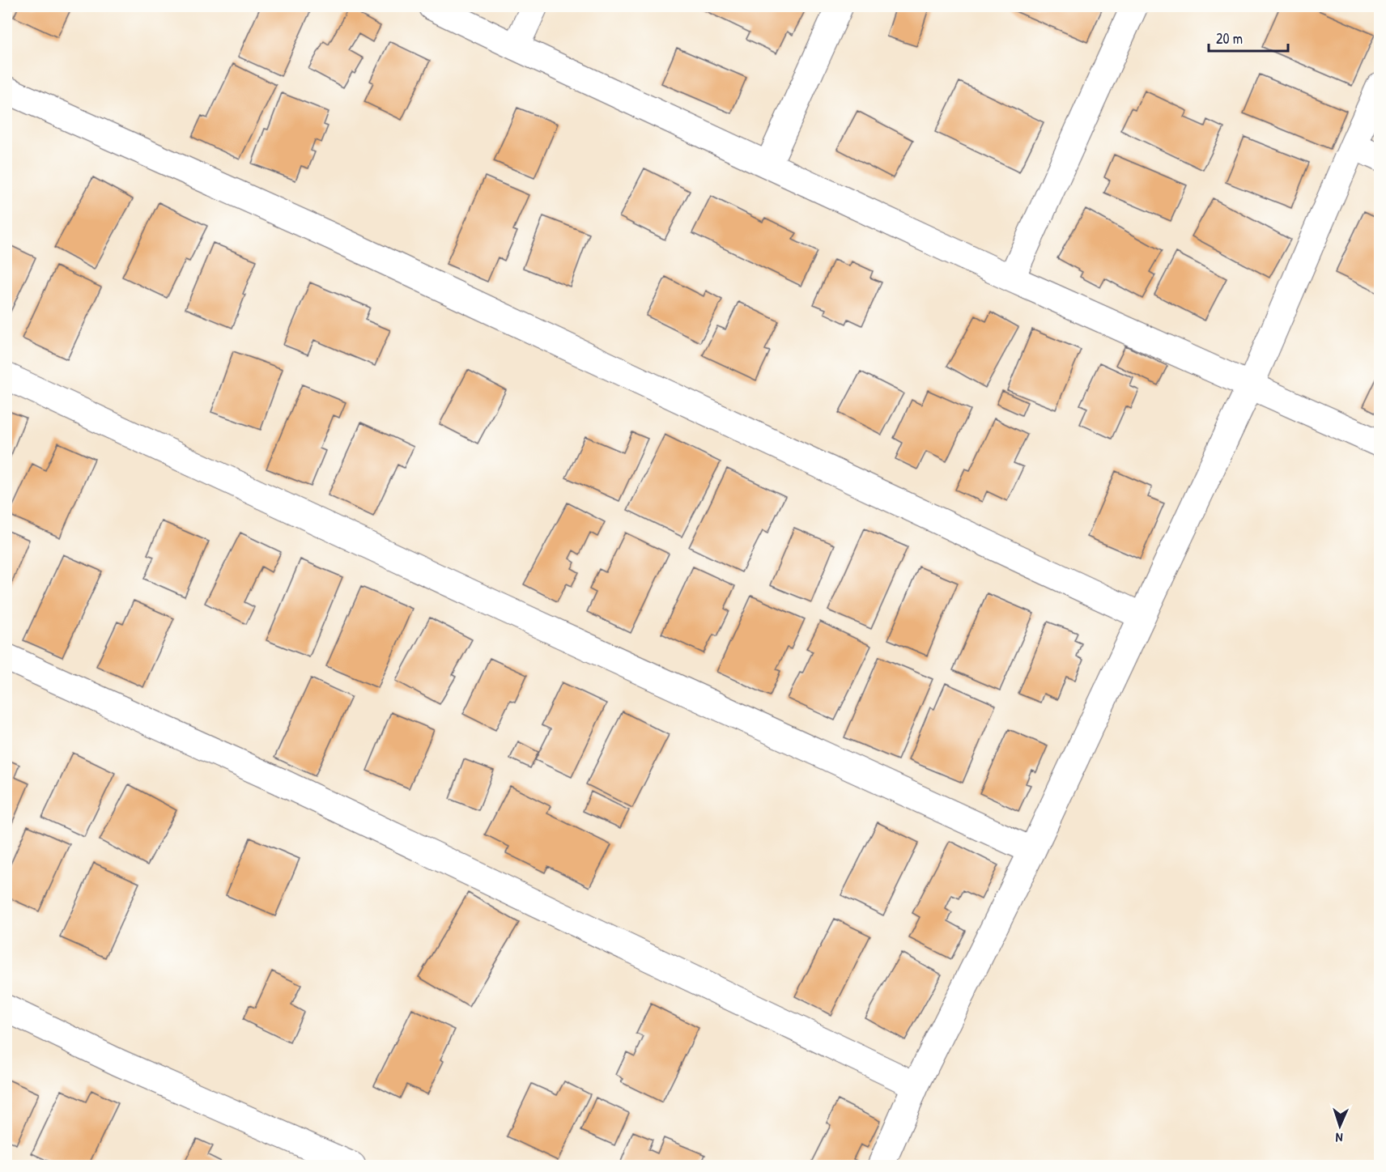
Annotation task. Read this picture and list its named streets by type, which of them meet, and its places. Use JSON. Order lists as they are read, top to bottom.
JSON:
{
  "scale_bar": "20 m",
  "north": "bottom"
}
